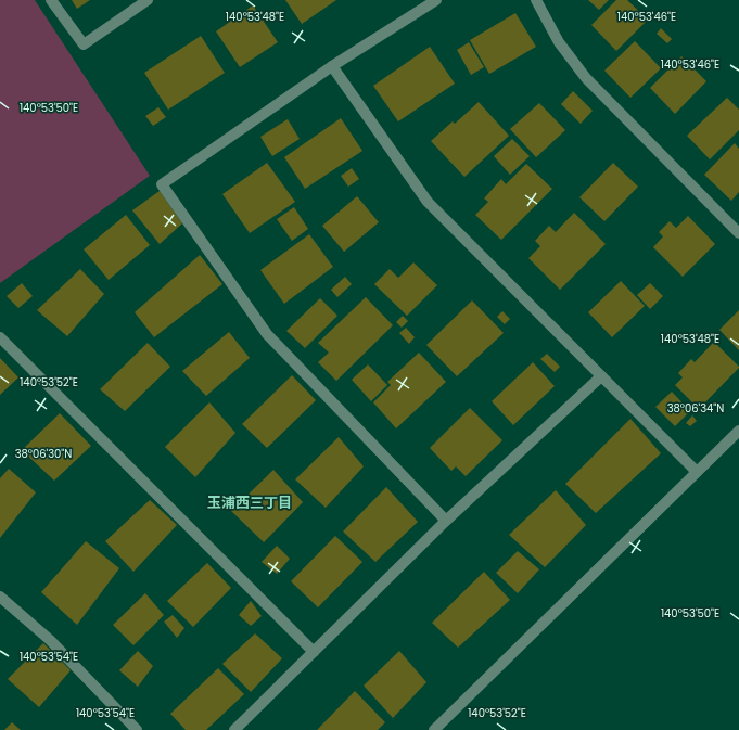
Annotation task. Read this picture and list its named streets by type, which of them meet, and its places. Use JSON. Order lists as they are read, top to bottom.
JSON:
{
  "districts": ["玉浦西三丁目"],
  "coordinates": [
    "140°53'48\"E",
    "140°53'46\"E",
    "140°53'50\"E",
    "140°53'52\"E",
    "38°06'34\"N",
    "38°06'30\"N",
    "140°53'54\"E"
  ]
}
